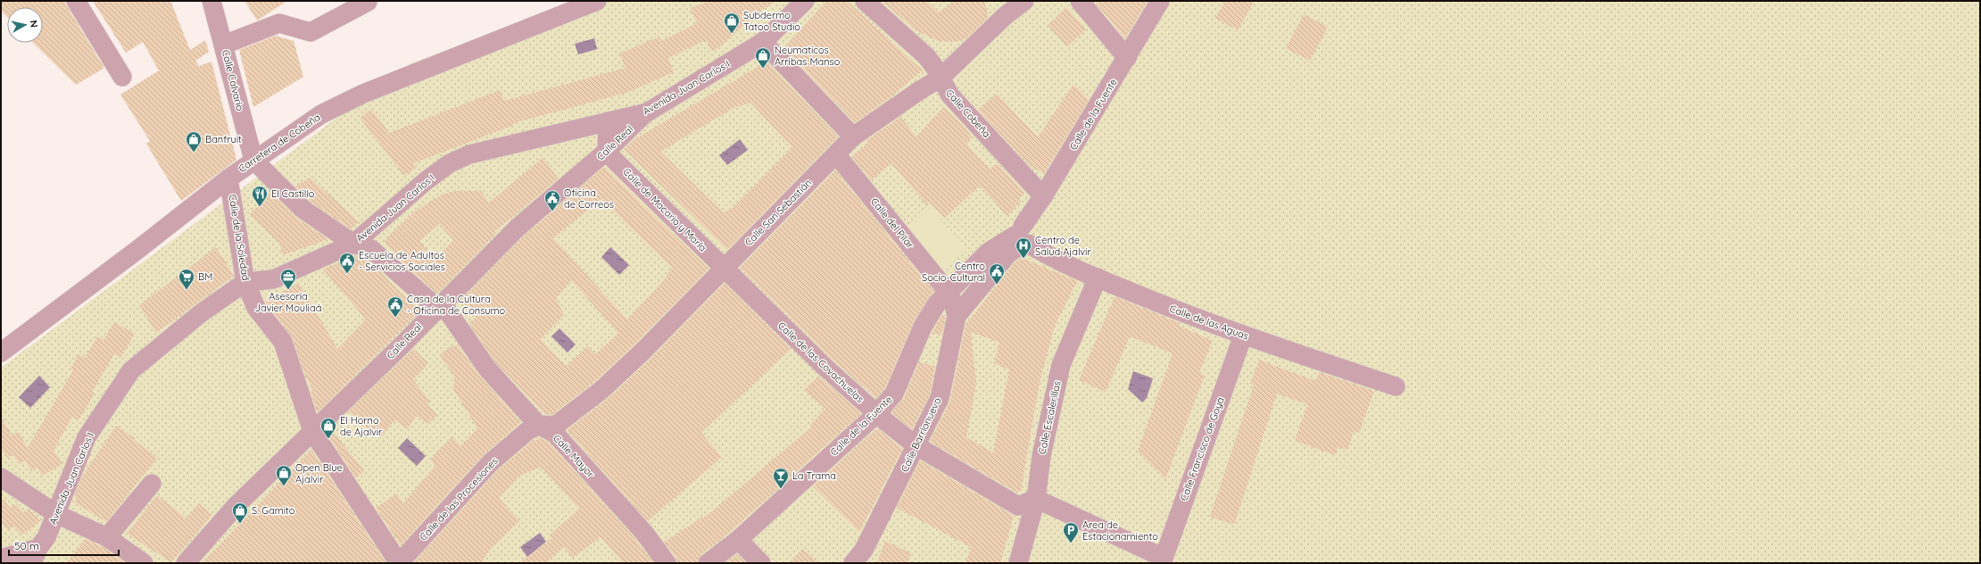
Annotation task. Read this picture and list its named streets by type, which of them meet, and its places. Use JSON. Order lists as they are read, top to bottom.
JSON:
{
  "streets": {
    "street": [
      "Calle Calvario",
      "Avenida Juan Carlos I",
      "Calle Cobeña",
      "Calle de la Fuente",
      "Carretera de Cobeña",
      "Calle Real",
      "Calle de Macario y María",
      "Calle San Sebastián",
      "Calle del Pilar",
      "Calle de la Soledad",
      "Calle de las Aguas",
      "Calle de las Covachuelas",
      "Calle Escalerillas",
      "Calle Barrionuevo",
      "Calle Francisco de Goya",
      "Calle Mayor",
      "Calle de las Procesiones"
    ]
  },
  "crossings": [
    ["Calle Calvario", "Carretera de Cobeña"],
    ["Avenida Juan Carlos I", "Calle Real"],
    ["Avenida Juan Carlos I", "Calle de la Soledad"],
    ["Calle Cobeña", "Calle de la Fuente"],
    ["Calle Cobeña", "Calle San Sebastián"],
    ["Calle de la Fuente", "Calle del Pilar"],
    ["Calle de la Fuente", "Calle de las Aguas"],
    ["Calle de la Fuente", "Calle de las Covachuelas"],
    ["Calle de la Fuente", "Calle Barrionuevo"],
    ["Carretera de Cobeña", "Calle de la Soledad"],
    ["Calle Real", "Calle de Macario y María"],
    ["Calle Real", "Calle de la Soledad"],
    ["Calle Real", "Calle Mayor"],
    ["Calle de Macario y María", "Calle San Sebastián"],
    ["Calle de Macario y María", "Calle de las Covachuelas"],
    ["Calle San Sebastián", "Calle del Pilar"],
    ["Calle San Sebastián", "Calle de las Covachuelas"],
    ["Calle San Sebastián", "Calle Mayor"],
    ["Calle San Sebastián", "Calle de las Procesiones"],
    ["Calle del Pilar", "Calle Barrionuevo"],
    ["Calle de la Soledad", "Calle de las Procesiones"],
    ["Calle de las Aguas", "Calle Escalerillas"],
    ["Calle de las Aguas", "Calle Francisco de Goya"],
    ["Calle de las Covachuelas", "Calle Escalerillas"],
    ["Calle de las Covachuelas", "Calle Barrionuevo"],
    ["Calle Mayor", "Calle de las Procesiones"]
  ],
  "places": {
    "shop": [
      "Subdermo Tatoo Studio",
      "Neumaticos Arribas Manso",
      "Banfruit",
      "El Horno de Ajalvir",
      "Open Blue Ajalvir",
      "S. Gamito"
    ],
    "restaurant": ["El Castillo"],
    "public building": [
      "Oficina de Correos",
      "Escuela de Adultos - Servicios Sociales",
      "Centro Socio-Cultural",
      "Casa de la Cultura - Oficina de Consumo"
    ],
    "hospital": ["Centro de Salud Ajalvir"],
    "supermarket": ["BM"],
    "office": ["Asesoría Javier Mouliaá"],
    "bar": ["La Trama"],
    "parking": ["Area de Estacionamiento"]
  },
  "scale_bar": "50 m",
  "north": "right"
}
